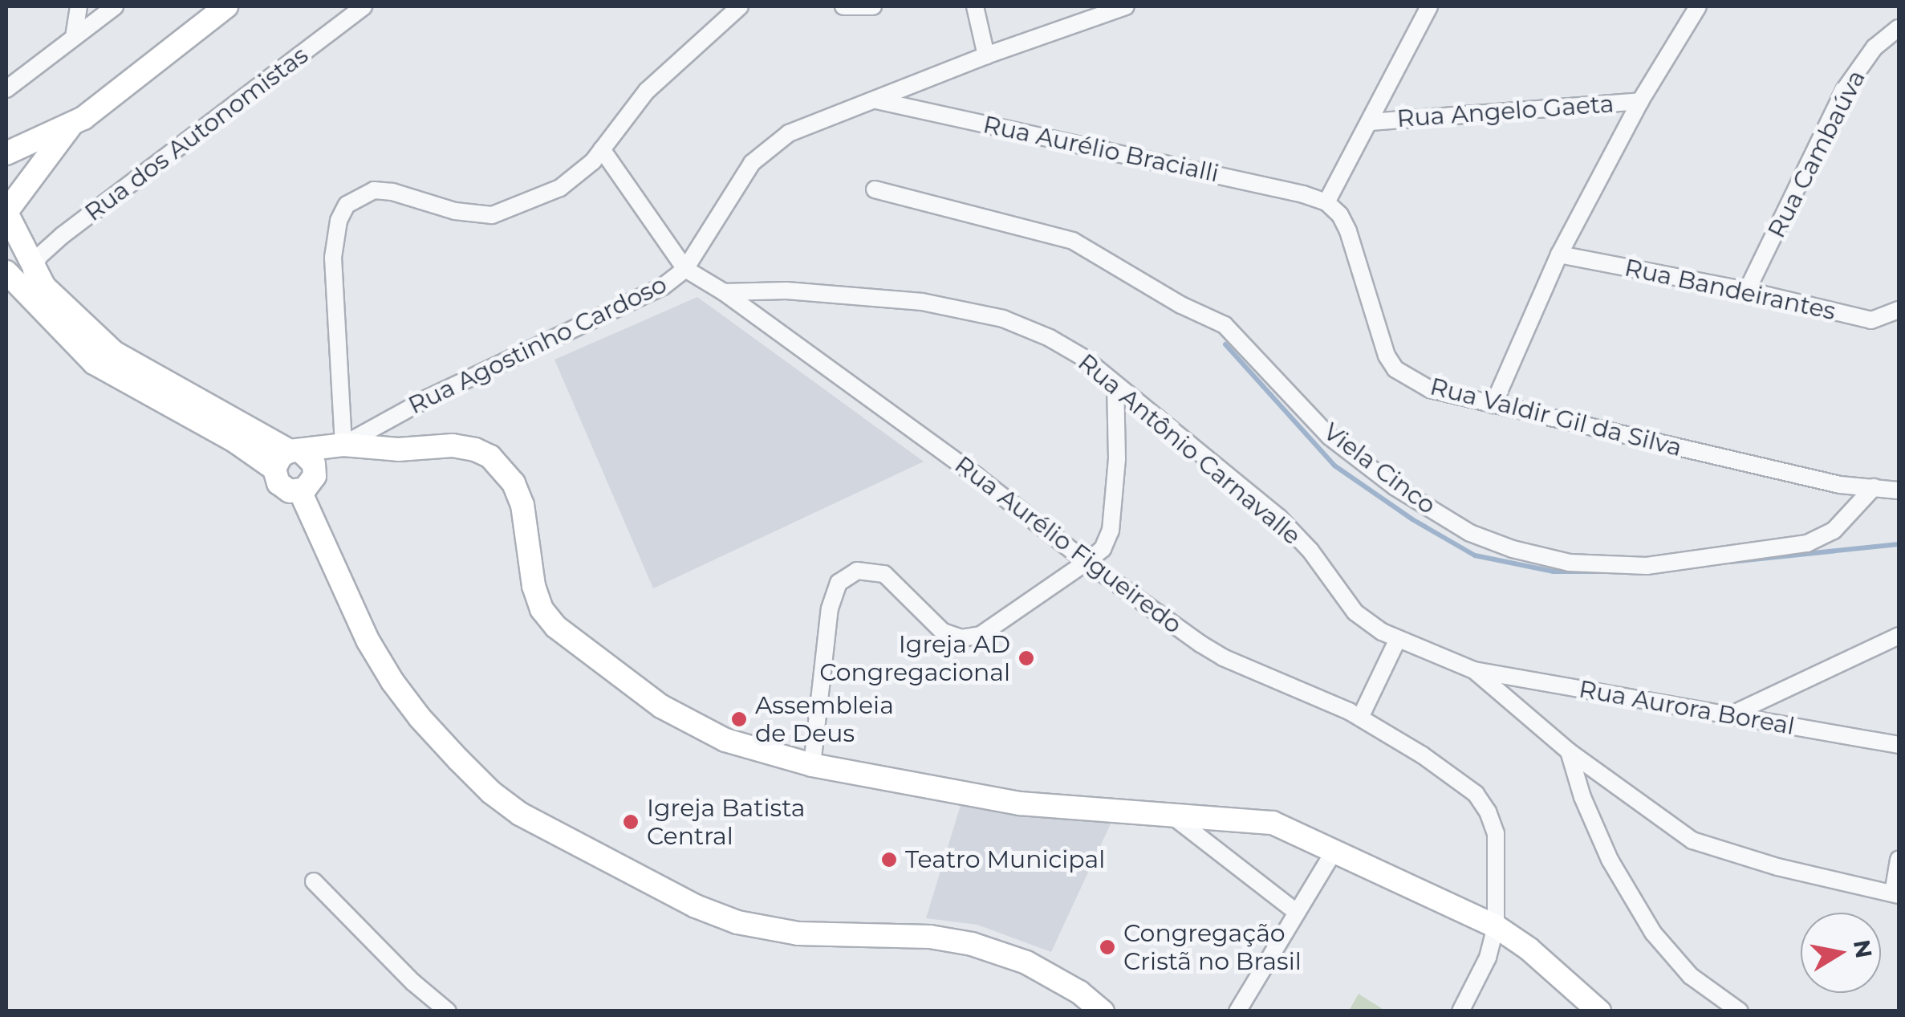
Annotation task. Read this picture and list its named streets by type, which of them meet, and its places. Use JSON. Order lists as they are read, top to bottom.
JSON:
{
  "streets": {
    "street": [
      "Rua Angelo Gaeta",
      "Rua dos Autonomistas",
      "Rua Aurélio Bracialli",
      "Rua Cambaúva",
      "Rua Bandeirantes",
      "Rua Agostinho Cardoso",
      "Rua Valdir Gil da Silva",
      "Rua Antônio Carnavalle",
      "Viela Cinco",
      "Rua Aurélio Figueiredo",
      "Rua Aurora Boreal"
    ]
  },
  "crossings": [
    ["Rua Aurélio Bracialli", "Rua Agostinho Cardoso"],
    ["Rua Aurélio Bracialli", "Rua Valdir Gil da Silva"],
    ["Rua Cambaúva", "Rua Bandeirantes"],
    ["Rua Agostinho Cardoso", "Rua Aurélio Figueiredo"],
    ["Rua Valdir Gil da Silva", "Viela Cinco"],
    ["Rua Antônio Carnavalle", "Rua Aurélio Figueiredo"],
    ["Rua Antônio Carnavalle", "Rua Aurora Boreal"]
  ],
  "places": [
    "Igreja AD Congregacional",
    "Assembleia de Deus",
    "Igreja Batista Central",
    "Teatro Municipal",
    "Congregação Cristã no Brasil"
  ],
  "north": "right"
}
